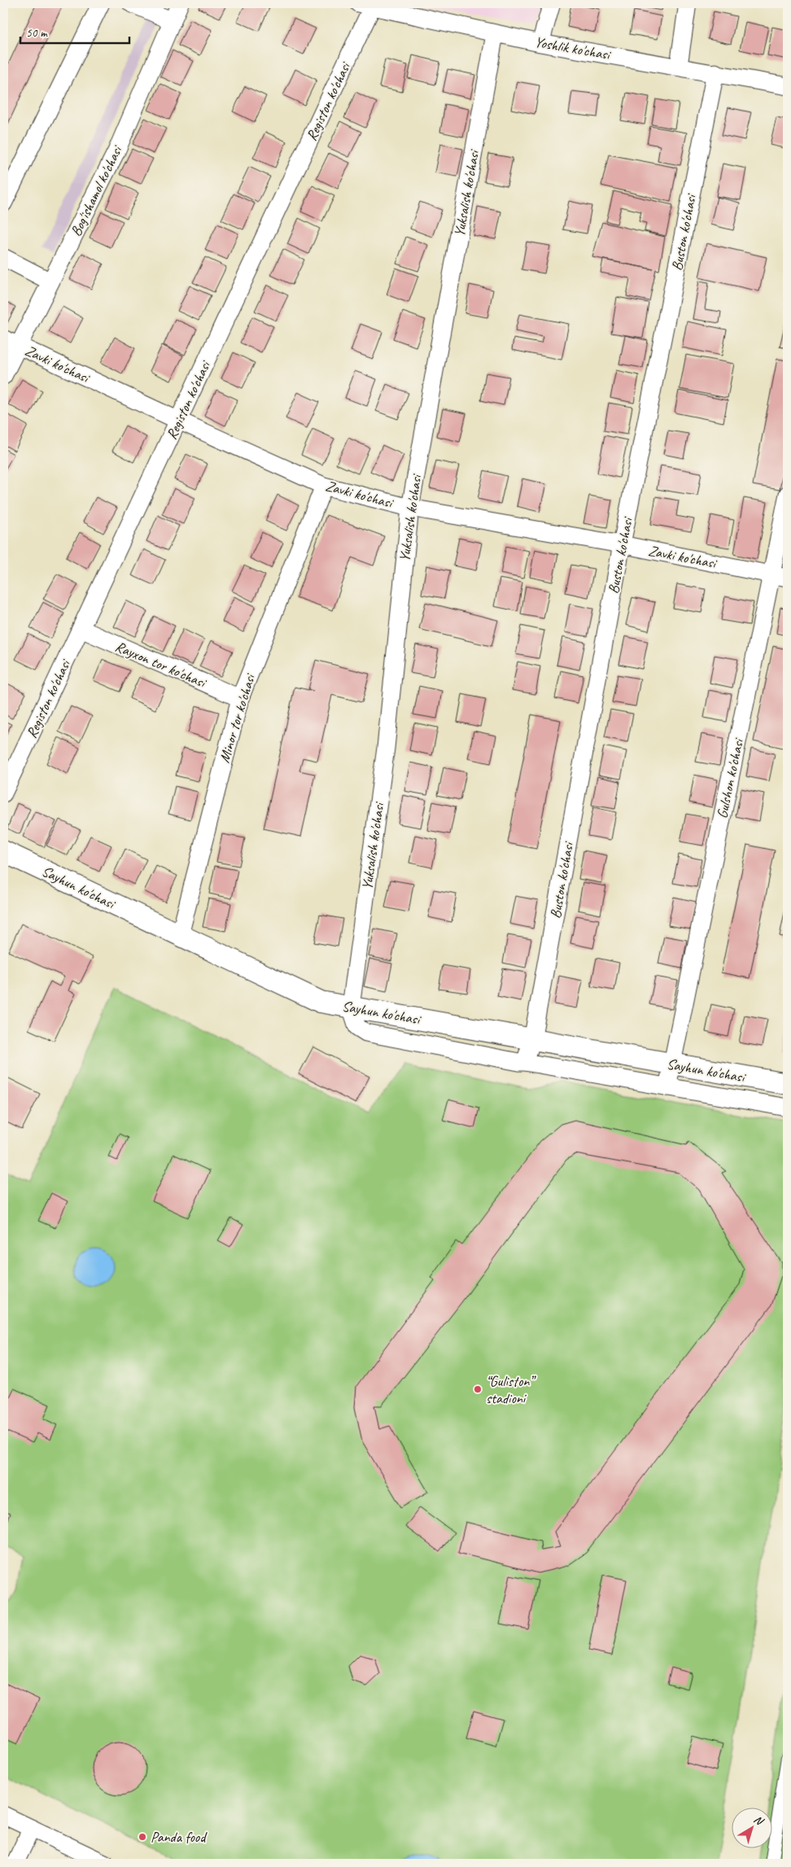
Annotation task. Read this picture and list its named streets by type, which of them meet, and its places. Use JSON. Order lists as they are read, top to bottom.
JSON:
{
  "streets": {
    "street": [
      "Yoshlik ko'chasi",
      "Registon ko'chasi",
      "Bog'ishamol ko'chasi",
      "Yuksalish ko'chasi",
      "Buston ko'chasi",
      "Zavki ko'chasi",
      "Rayxon tor ko'chasi",
      "Minor tor ko'chasi",
      "Gulshon ko'chasi",
      "Sayhun ko'chasi"
    ]
  },
  "crossings": [
    ["Yoshlik ko'chasi", "Registon ko'chasi"],
    ["Yoshlik ko'chasi", "Yuksalish ko'chasi"],
    ["Yoshlik ko'chasi", "Buston ko'chasi"],
    ["Registon ko'chasi", "Zavki ko'chasi"],
    ["Registon ko'chasi", "Rayxon tor ko'chasi"],
    ["Bog'ishamol ko'chasi", "Zavki ko'chasi"],
    ["Yuksalish ko'chasi", "Zavki ko'chasi"],
    ["Yuksalish ko'chasi", "Sayhun ko'chasi"],
    ["Buston ko'chasi", "Zavki ko'chasi"],
    ["Buston ko'chasi", "Sayhun ko'chasi"],
    ["Zavki ko'chasi", "Minor tor ko'chasi"],
    ["Zavki ko'chasi", "Gulshon ko'chasi"],
    ["Rayxon tor ko'chasi", "Minor tor ko'chasi"],
    ["Minor tor ko'chasi", "Sayhun ko'chasi"],
    ["Gulshon ko'chasi", "Sayhun ko'chasi"]
  ],
  "places": ["“Guliston” stadioni", "Panda food"],
  "scale_bar": "50 m",
  "north": "top right"
}
